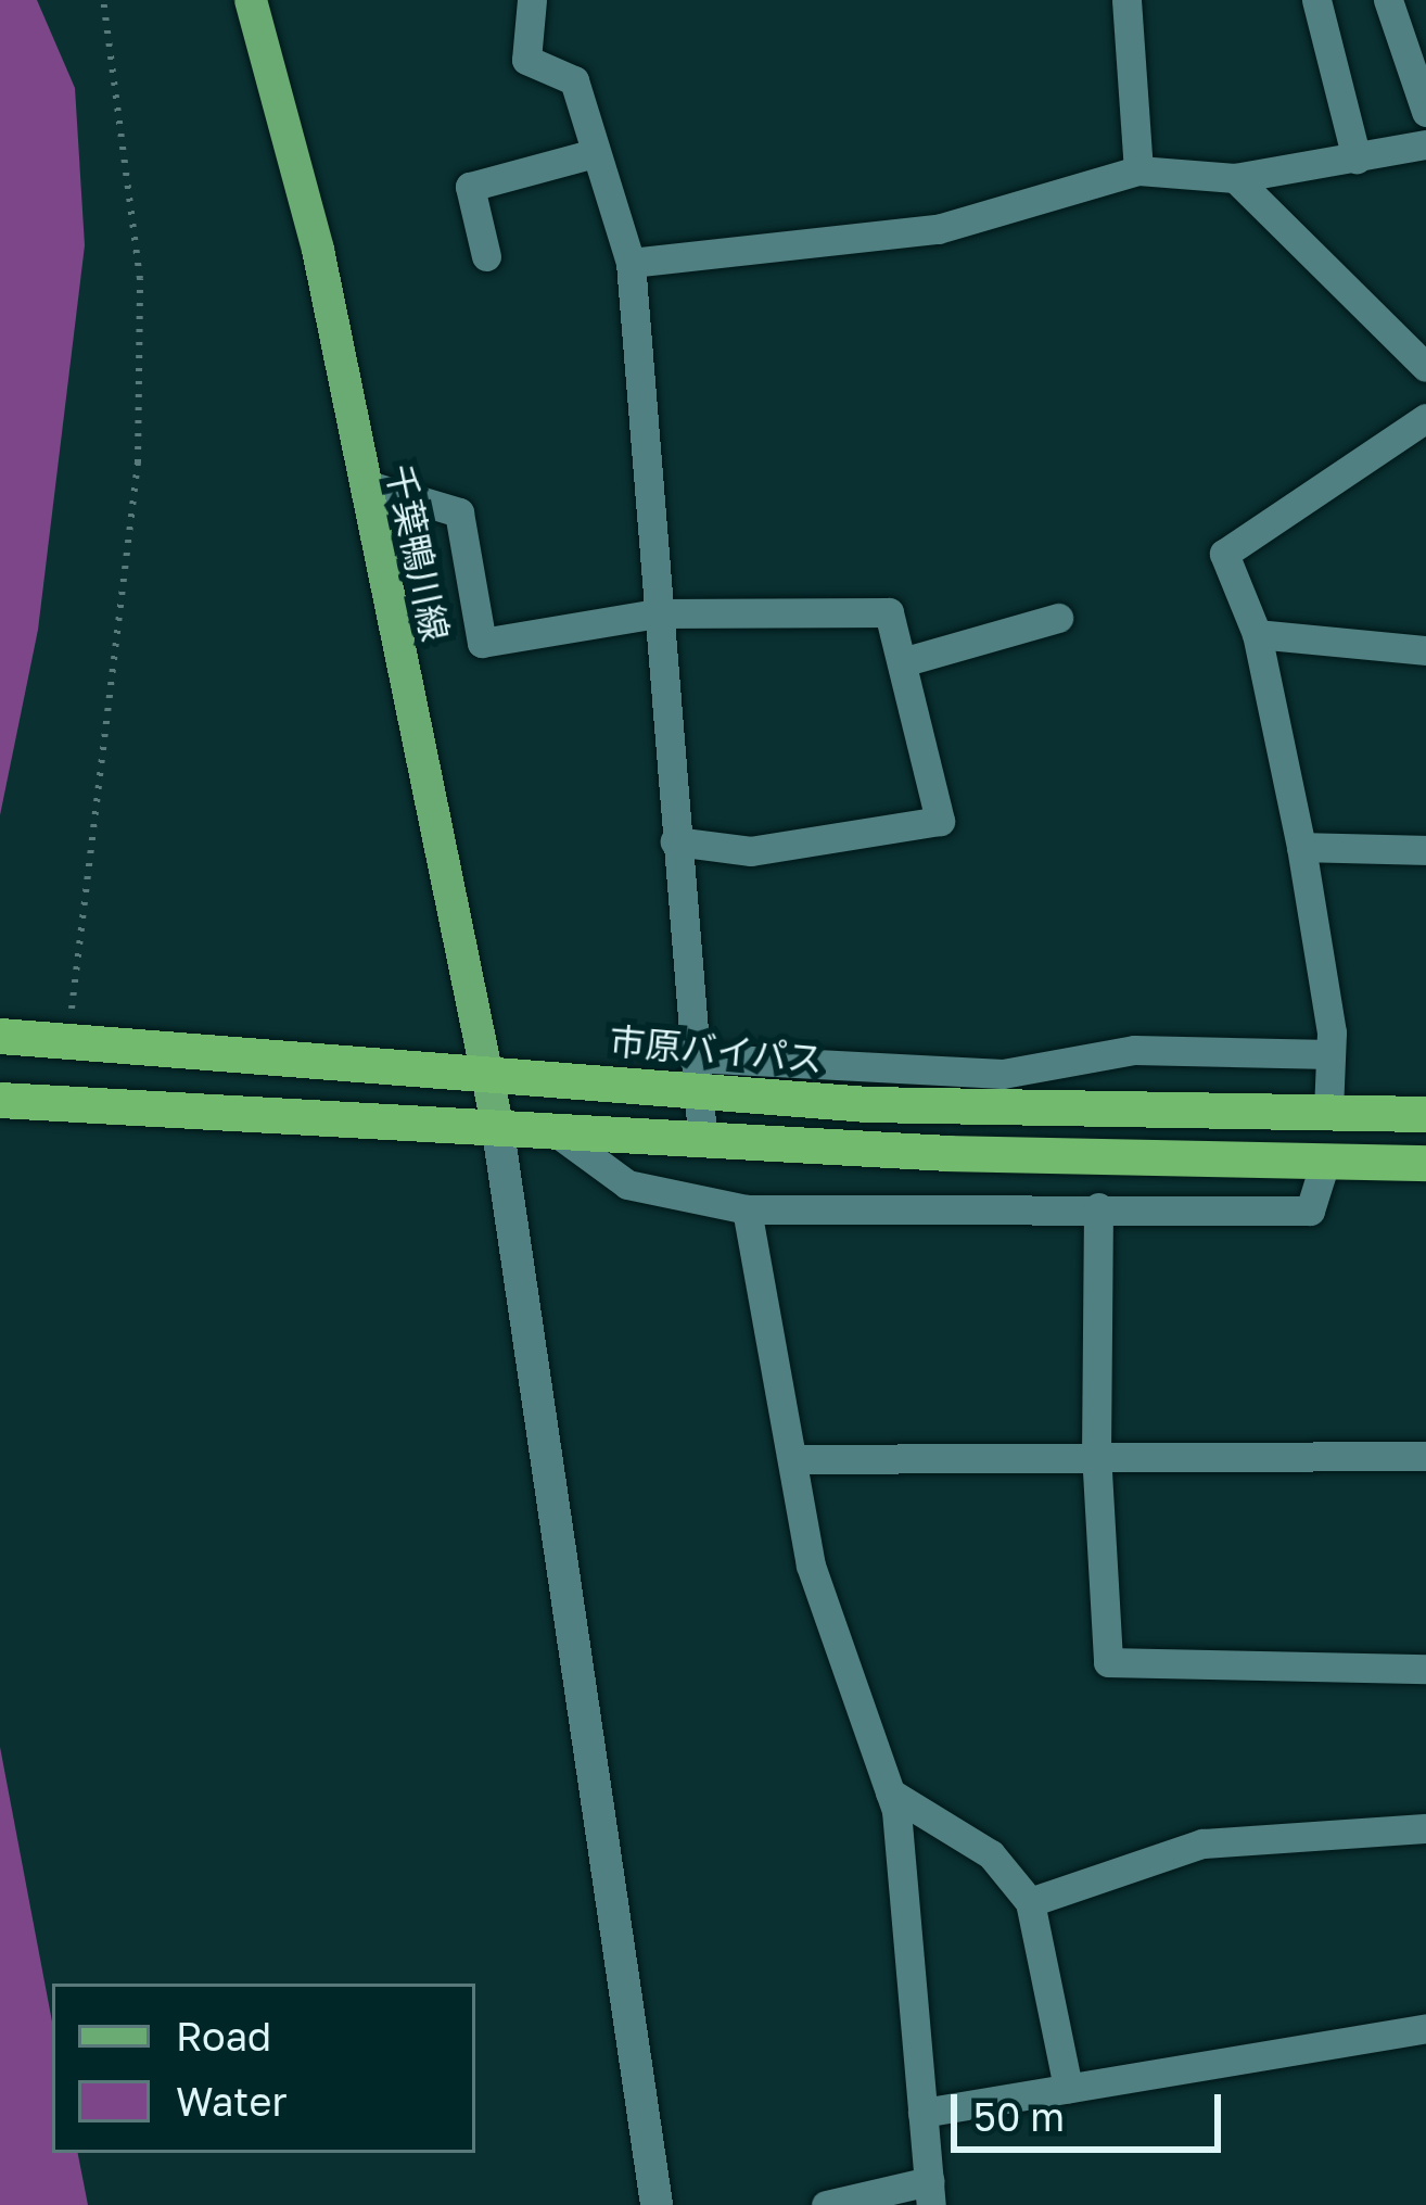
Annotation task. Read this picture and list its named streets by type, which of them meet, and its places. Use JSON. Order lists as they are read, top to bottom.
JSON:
{
  "streets": {
    "highway": ["市原バイパス"],
    "main road": ["千葉鴨川線"]
  },
  "crossings": [
    ["千葉鴨川線", "市原バイパス"]
  ],
  "legend": ["Road", "Water"],
  "scale_bar": "50 m"
}
